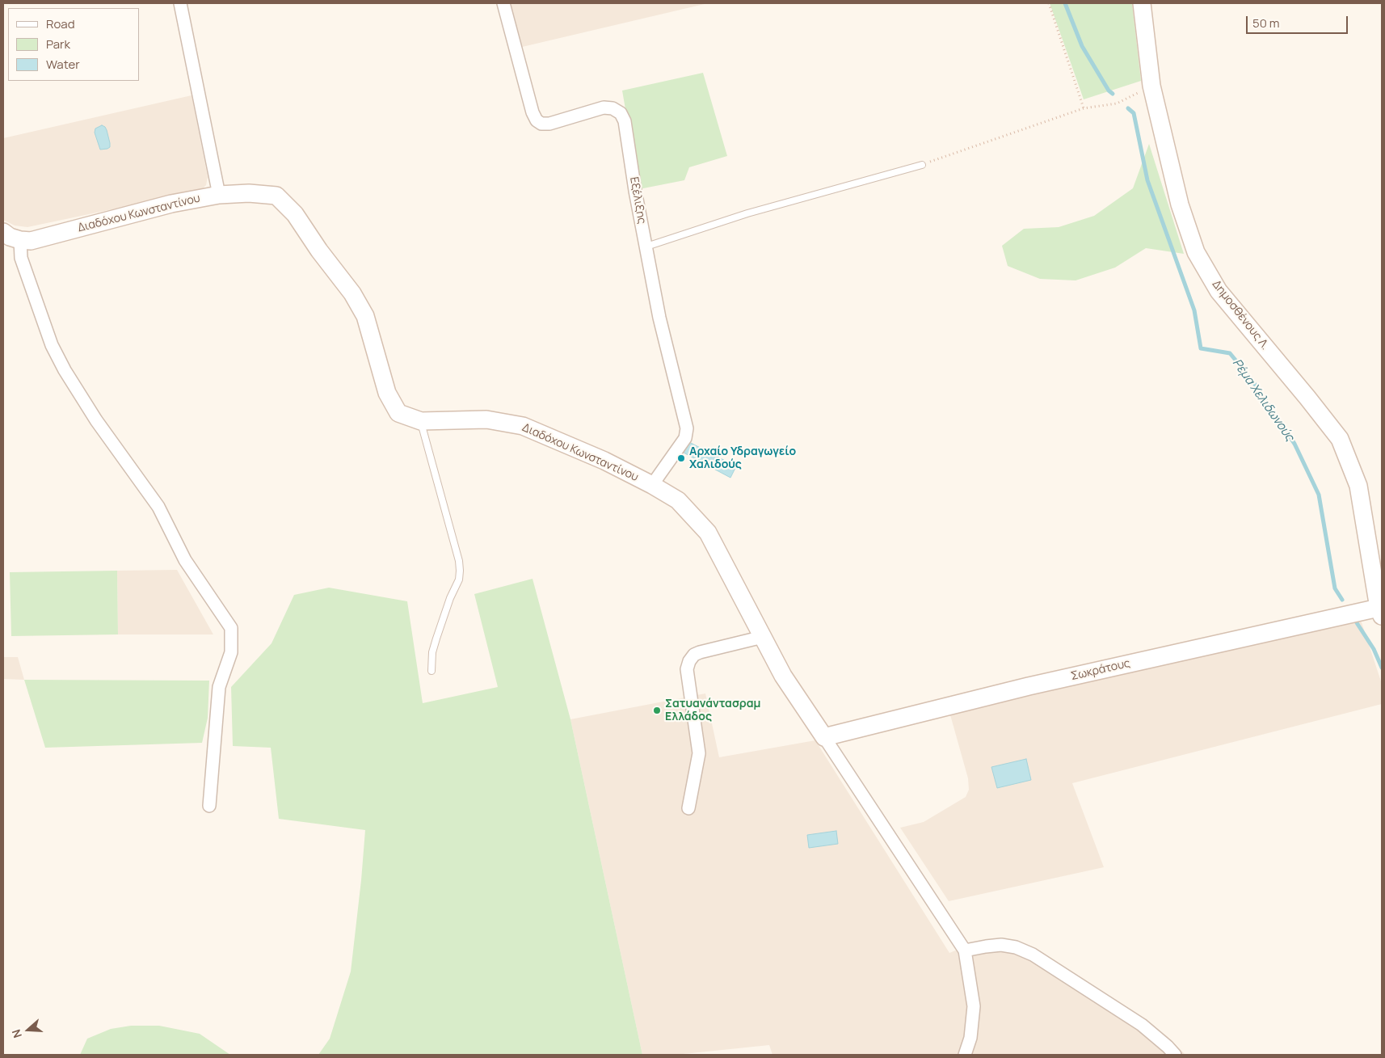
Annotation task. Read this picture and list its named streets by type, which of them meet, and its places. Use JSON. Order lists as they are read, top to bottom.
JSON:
{
  "streets": {
    "street": [
      "Εξέλιξης",
      "Διαδόχου Κωνσταντίνου",
      "Δημοσθένους Λ.",
      "Σωκράτους"
    ]
  },
  "crossings": [
    ["Εξέλιξης", "Διαδόχου Κωνσταντίνου"],
    ["Διαδόχου Κωνσταντίνου", "Σωκράτους"],
    ["Δημοσθένους Λ.", "Σωκράτους"]
  ],
  "water": ["Ρέμα Χελιδωνούς"],
  "places": ["Αρχαίο Υδραγωγείο Χαλιδούς", "Σατυανάντασραμ Ελλάδος"],
  "legend": ["Road", "Park", "Water"],
  "scale_bar": "50 m",
  "north": "left"
}
